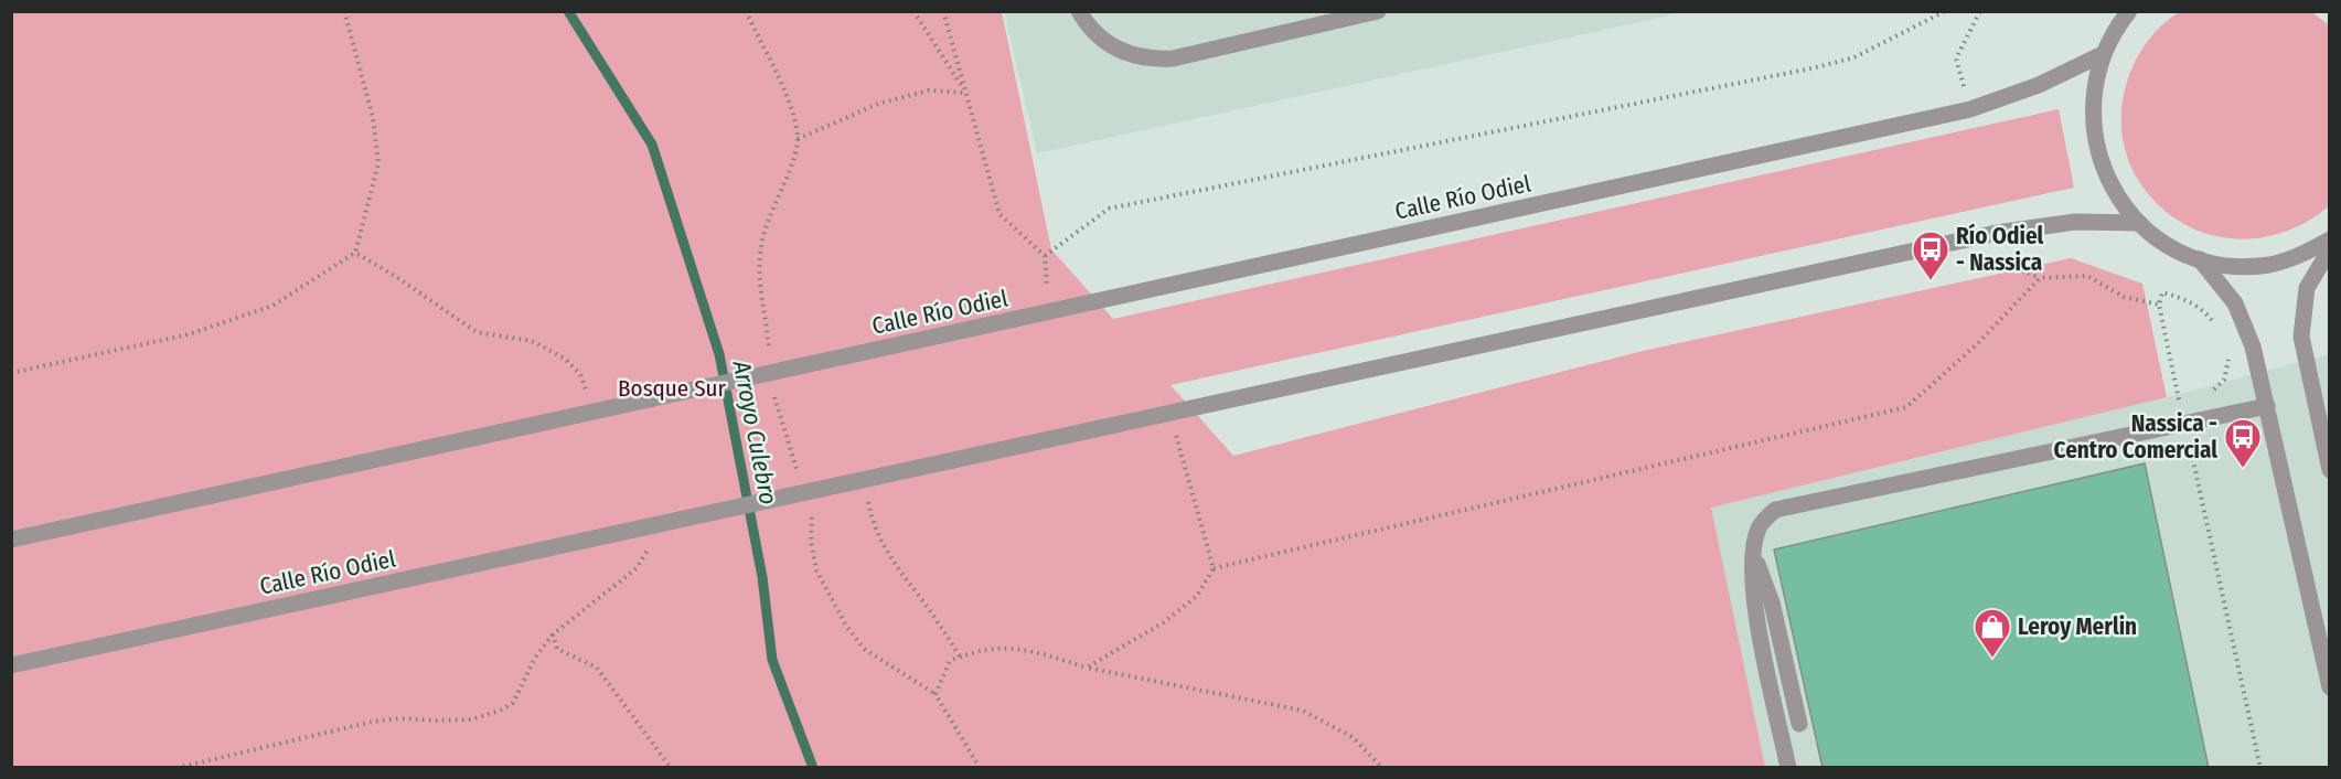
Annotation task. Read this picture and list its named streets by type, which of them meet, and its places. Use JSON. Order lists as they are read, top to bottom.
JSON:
{
  "streets": {
    "street": ["Calle Río Odiel"]
  },
  "water": ["Arroyo Culebro"],
  "parks": ["Bosque Sur"],
  "places": {
    "bus stop": ["Río Odiel - Nassica", "Nassica - Centro Comercial"],
    "shop": ["Leroy Merlin"]
  }
}
